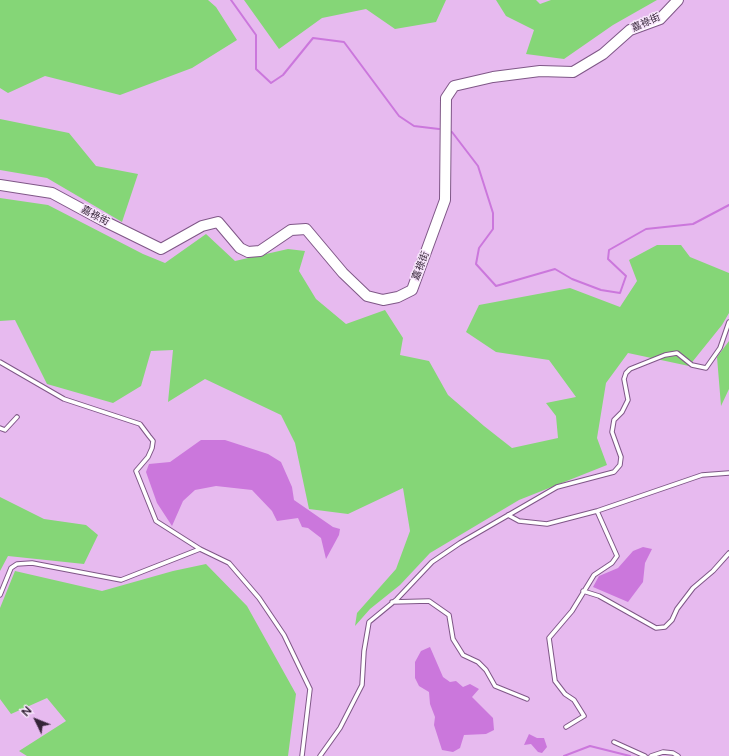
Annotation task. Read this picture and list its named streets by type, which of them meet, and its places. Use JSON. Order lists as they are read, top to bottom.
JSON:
{
  "streets": {
    "street": ["嘉祿街"]
  },
  "north": "top left"
}
